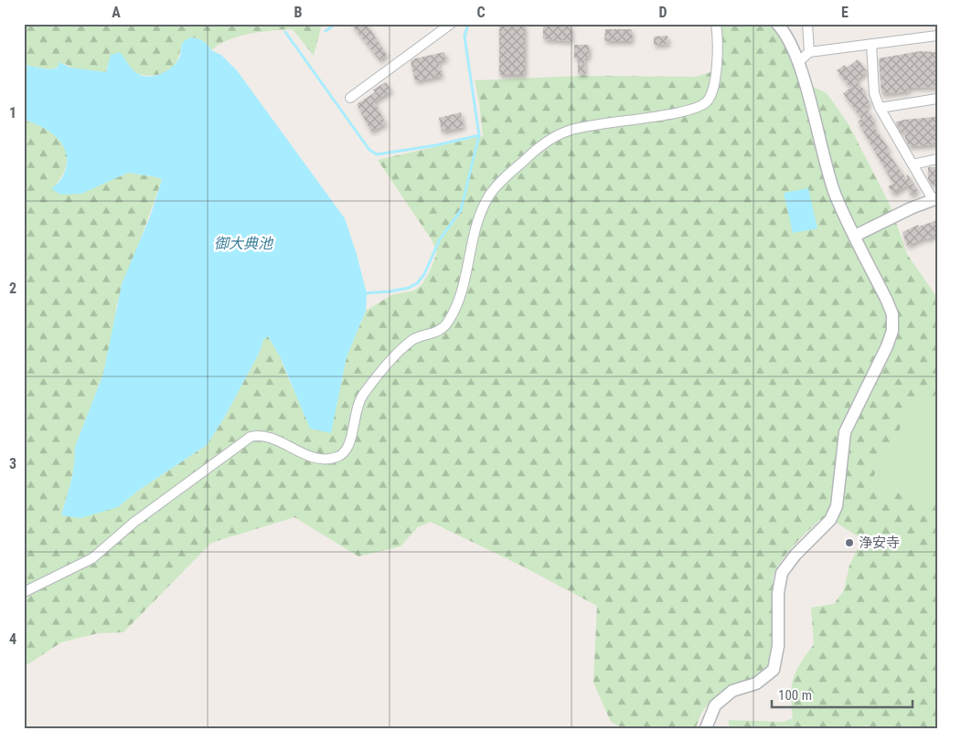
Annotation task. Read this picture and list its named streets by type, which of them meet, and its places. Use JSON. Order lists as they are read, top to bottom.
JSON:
{
  "water": ["御大典池"],
  "places": ["浄安寺"],
  "scale_bar": "100 m",
  "grid": {
    "columns": [
      "A",
      "B",
      "C",
      "D",
      "E"
    ],
    "rows": [
      "1",
      "2",
      "3",
      "4"
    ]
  }
}
